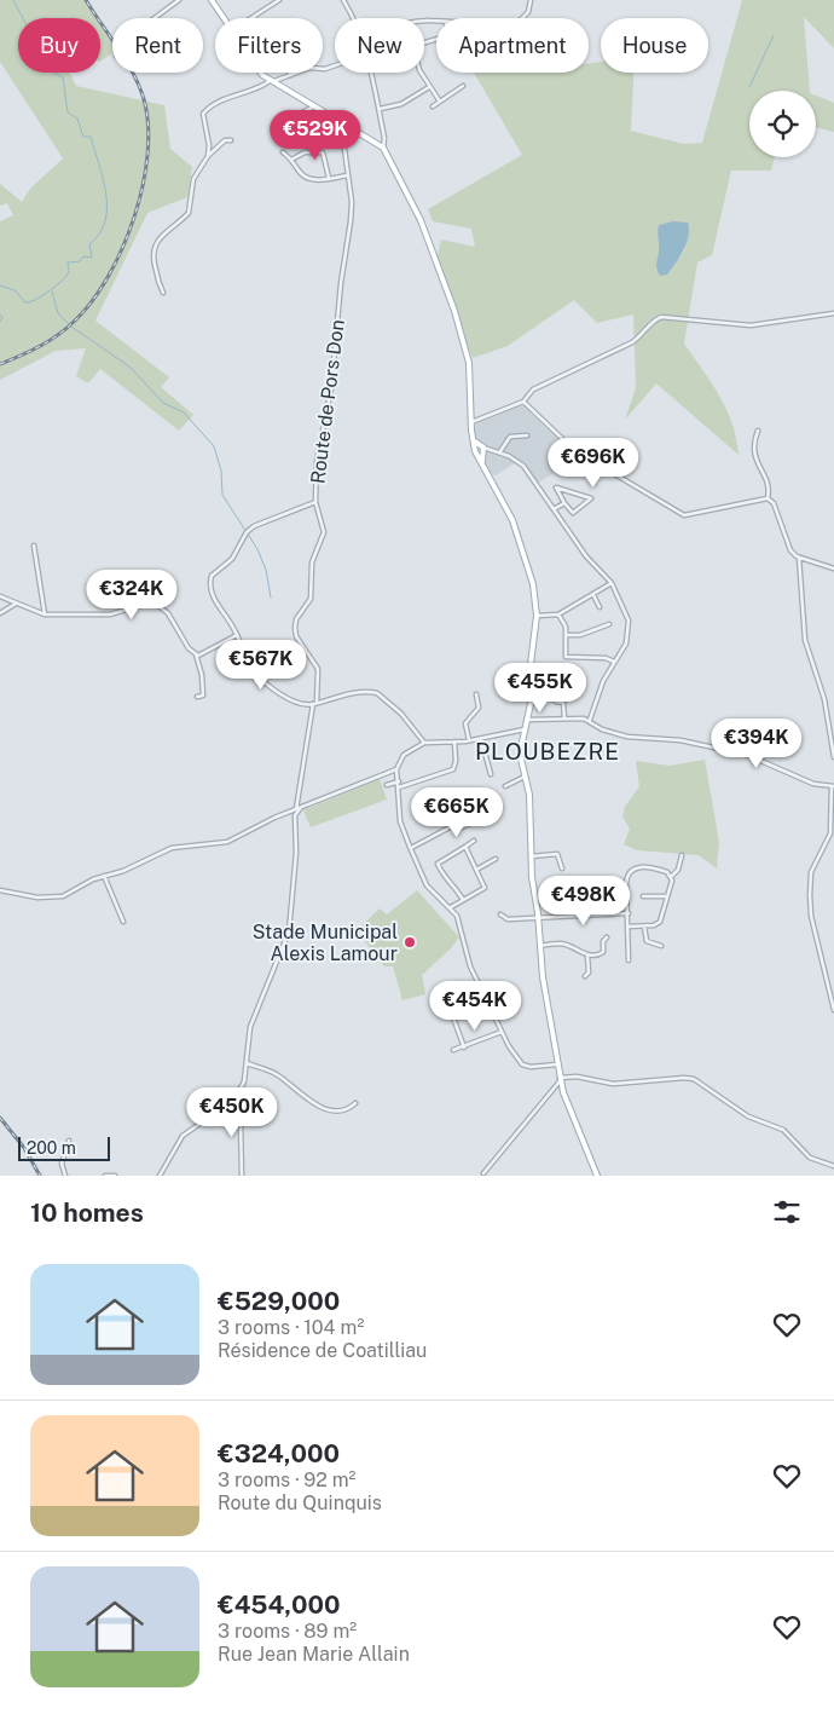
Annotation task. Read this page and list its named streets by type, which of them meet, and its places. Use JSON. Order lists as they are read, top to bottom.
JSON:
{
  "streets": {
    "street": ["Route de Pors Don"]
  },
  "districts": ["PLOUBEZRE"],
  "places": ["Stade Municipal Alexis Lamour"],
  "scale_bar": "200 m",
  "page": {
    "chip": [
      "Buy",
      "Rent",
      "Filters",
      "New",
      "Apartment",
      "House"
    ],
    "price": [
      "€529K",
      "€696K",
      "€324K",
      "€567K",
      "€455K",
      "€394K",
      "€665K",
      "€498K",
      "€454K",
      "€450K"
    ],
    "scale": "200 m",
    "heading": "10 homes",
    "list": [
      {
        "name": "€529,000",
        "note": "3 rooms · 104 m² · Résidence de Coatilliau"
      },
      {
        "name": "€324,000",
        "note": "3 rooms · 92 m² · Route du Quinquis"
      },
      {
        "name": "€454,000",
        "note": "3 rooms · 89 m² · Rue Jean Marie Allain"
      }
    ]
  }
}
